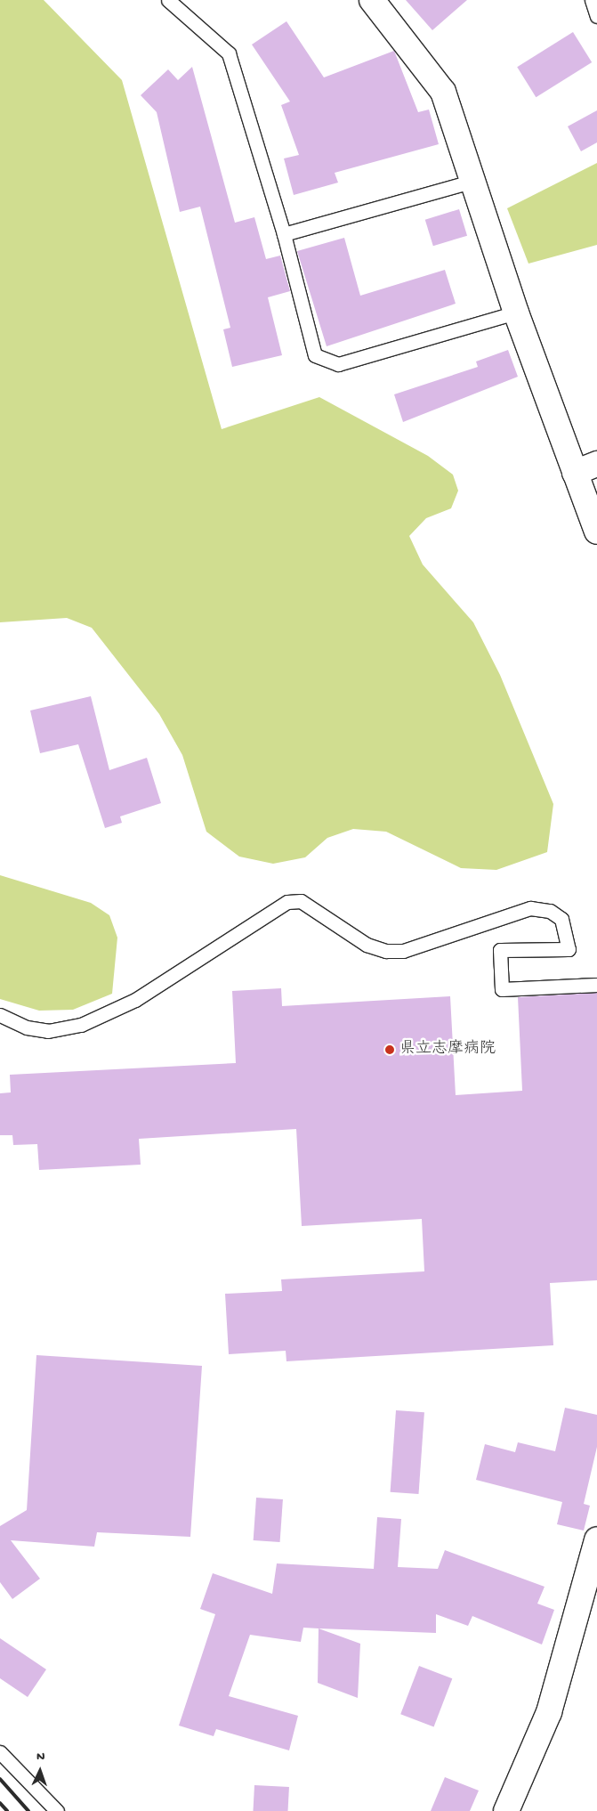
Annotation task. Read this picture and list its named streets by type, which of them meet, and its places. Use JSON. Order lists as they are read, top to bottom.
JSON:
{
  "places": ["県立志摩病院"],
  "north": "top"
}
